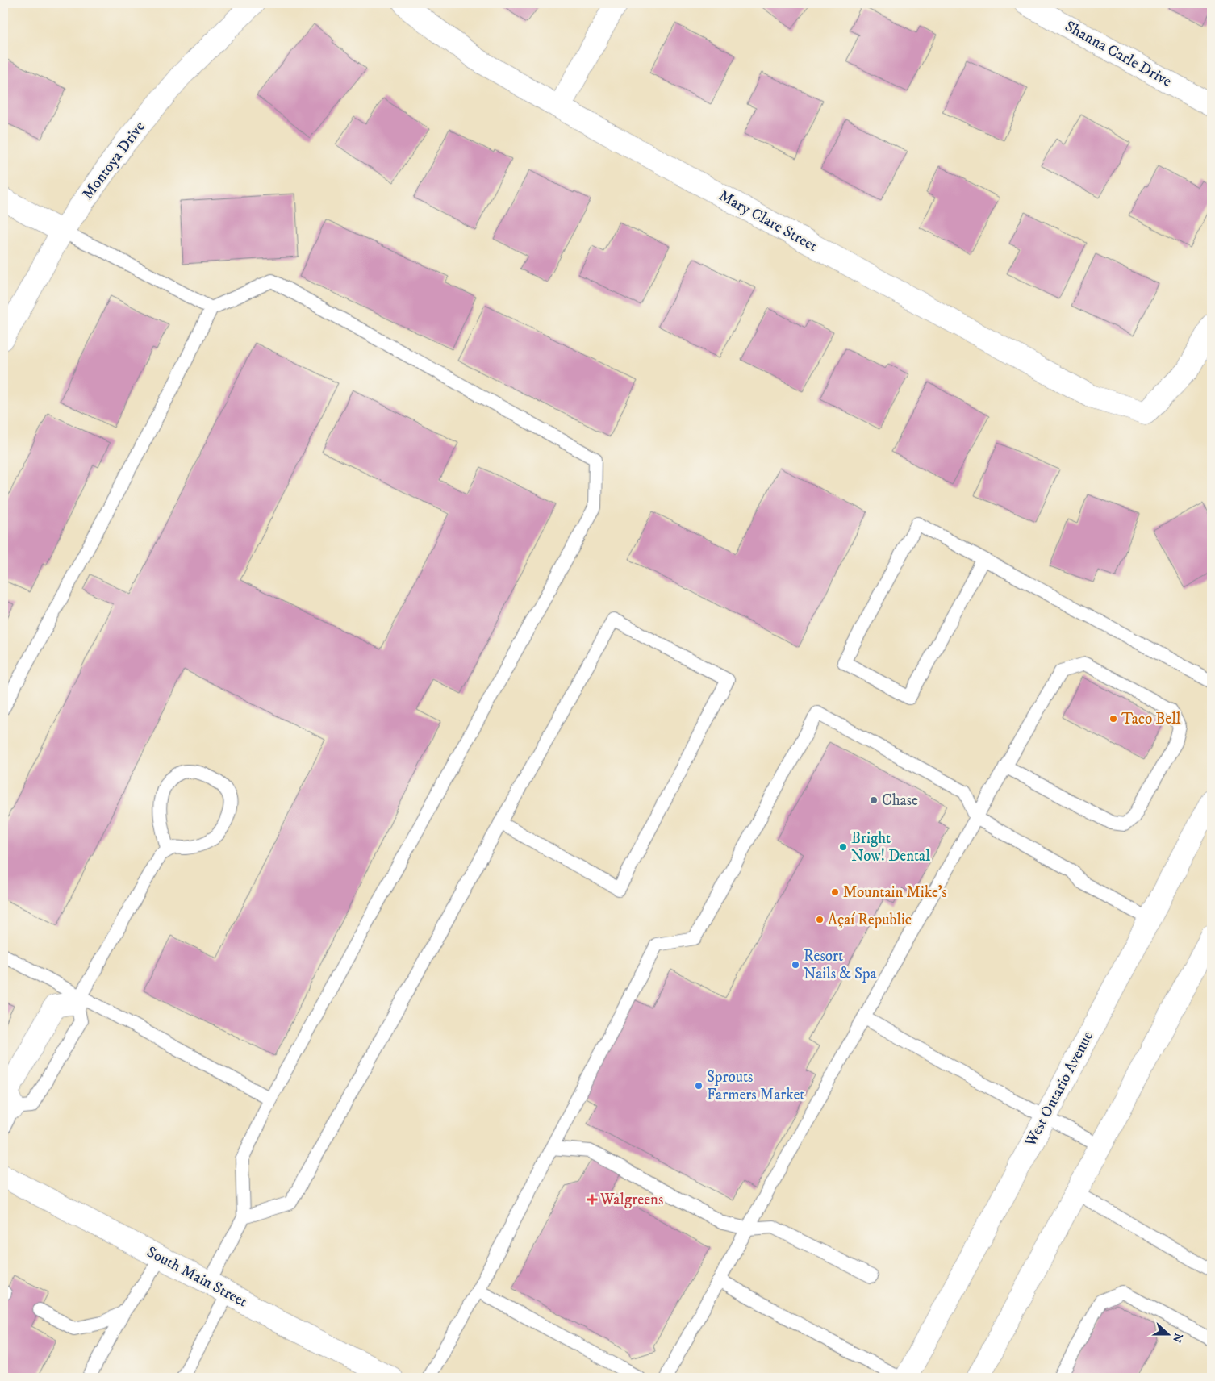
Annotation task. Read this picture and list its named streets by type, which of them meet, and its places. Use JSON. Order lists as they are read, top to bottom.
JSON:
{
  "streets": {
    "street": [
      "Shanna Carle Drive",
      "Montoya Drive",
      "Mary Clare Street",
      "West Ontario Avenue",
      "South Main Street"
    ]
  },
  "places": {
    "other": [
      "Taco Bell",
      "Chase",
      "Bright Now! Dental",
      "Mountain Mike's",
      "Açaí Republic",
      "Resort Nails & Spa",
      "Sprouts Farmers Market"
    ],
    "health": ["Walgreens"]
  },
  "north": "right"
}
